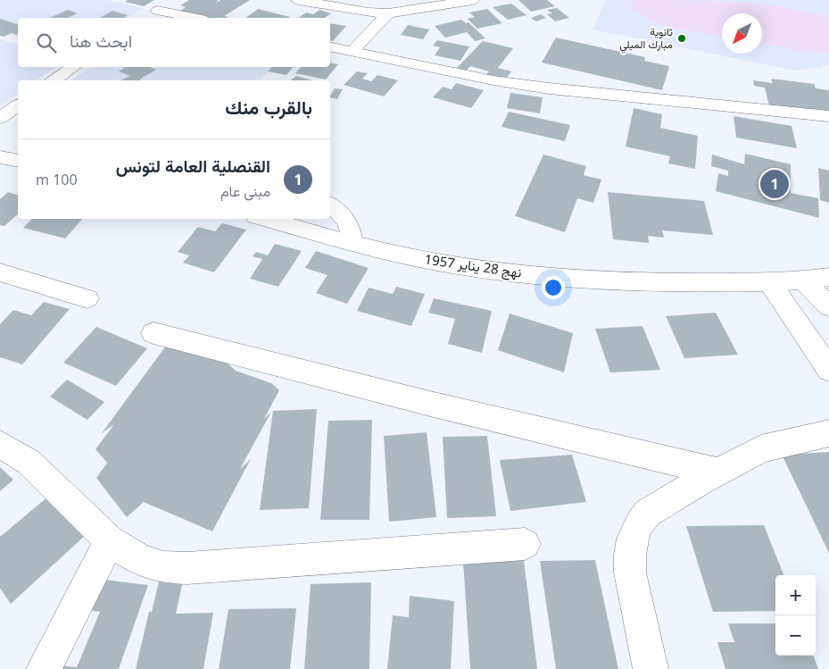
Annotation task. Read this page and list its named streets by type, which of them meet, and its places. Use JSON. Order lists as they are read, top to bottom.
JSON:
{
  "streets": {
    "street": ["نهج 28 يناير 1957"]
  },
  "places": ["ثانوية مبارك الميلي"],
  "north": "bottom left",
  "page": {
    "search": "ابحث هنا",
    "heading": "بالقرب منك",
    "list": [
      {
        "mark": "1",
        "name": "القنصلية العامة لتونس",
        "note": "مبنى عام",
        "value": "100 m"
      }
    ],
    "pins": "1",
    "map_buttons": ["+", "−"]
  }
}
